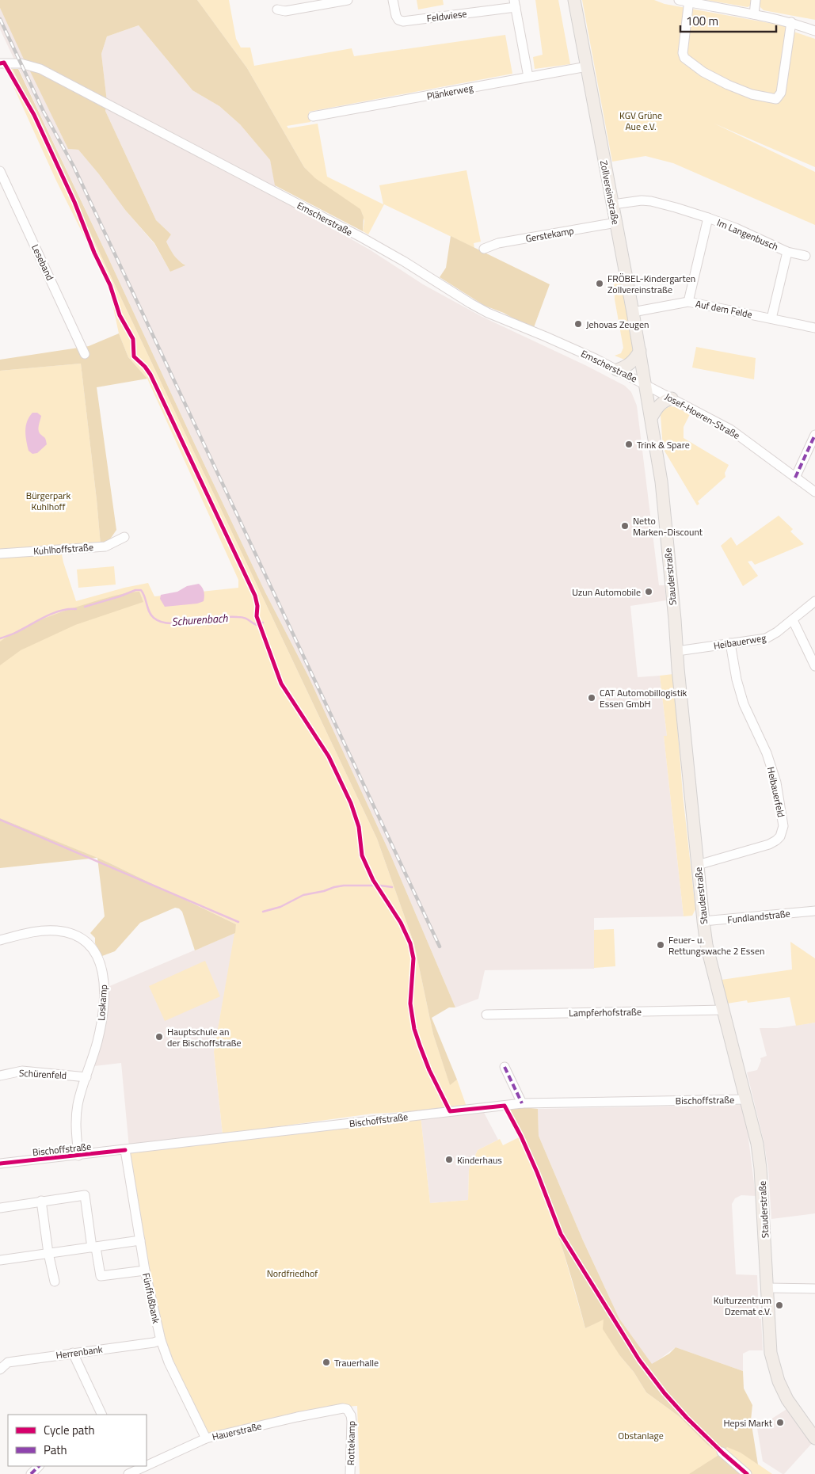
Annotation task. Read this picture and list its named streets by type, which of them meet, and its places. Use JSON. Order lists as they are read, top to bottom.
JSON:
{
  "streets": {
    "main road": ["Zollvereinstraße", "Stauderstraße"],
    "street": [
      "Feldwiese",
      "Plänkerweg",
      "Emscherstraße",
      "Gerstekamp",
      "Im Langenbusch",
      "Leseband",
      "Auf dem Felde",
      "Josef-Hoeren-Straße",
      "Kuhlhoffstraße",
      "Heibauerweg",
      "Heibauerfeld",
      "Fundlandstraße",
      "Loskamp",
      "Lampferhofstraße",
      "Schürenfeld",
      "Bischoffstraße",
      "Fünffußbank",
      "Herrenbank",
      "Hauerstraße",
      "Rottekamp"
    ]
  },
  "crossings": [
    ["Feldwiese", "Plänkerweg"],
    ["Plänkerweg", "Zollvereinstraße"],
    ["Zollvereinstraße", "Emscherstraße"],
    ["Zollvereinstraße", "Gerstekamp"],
    ["Zollvereinstraße", "Im Langenbusch"],
    ["Zollvereinstraße", "Auf dem Felde"],
    ["Zollvereinstraße", "Josef-Hoeren-Straße"],
    ["Zollvereinstraße", "Stauderstraße"],
    ["Emscherstraße", "Josef-Hoeren-Straße"],
    ["Emscherstraße", "Stauderstraße"],
    ["Im Langenbusch", "Auf dem Felde"],
    ["Josef-Hoeren-Straße", "Stauderstraße"],
    ["Stauderstraße", "Heibauerweg"],
    ["Stauderstraße", "Heibauerfeld"],
    ["Stauderstraße", "Fundlandstraße"],
    ["Stauderstraße", "Lampferhofstraße"],
    ["Stauderstraße", "Bischoffstraße"],
    ["Heibauerweg", "Heibauerfeld"],
    ["Loskamp", "Schürenfeld"],
    ["Loskamp", "Bischoffstraße"],
    ["Bischoffstraße", "Fünffußbank"],
    ["Fünffußbank", "Herrenbank"],
    ["Fünffußbank", "Hauerstraße"],
    ["Hauerstraße", "Rottekamp"]
  ],
  "water": ["Schurenbach"],
  "parks": [
    "KGV Grüne Aue e.V.",
    "Bürgerpark Kuhlhoff",
    "Nordfriedhof",
    "Obstanlage"
  ],
  "places": [
    "FRÖBEL-Kindergarten Zollvereinstraße",
    "Jehovas Zeugen",
    "Trink & Spare",
    "Netto Marken-Discount",
    "Uzun Automobile",
    "CAT Automobillogistik Essen GmbH",
    "Feuer- u. Rettungswache 2 Essen",
    "Hauptschule an der Bischoffstraße",
    "Kinderhaus",
    "Kulturzentrum Dzemat e.V.",
    "Trauerhalle",
    "Hepsi Markt"
  ],
  "legend": ["Cycle path", "Path"],
  "scale_bar": "100 m"
}
